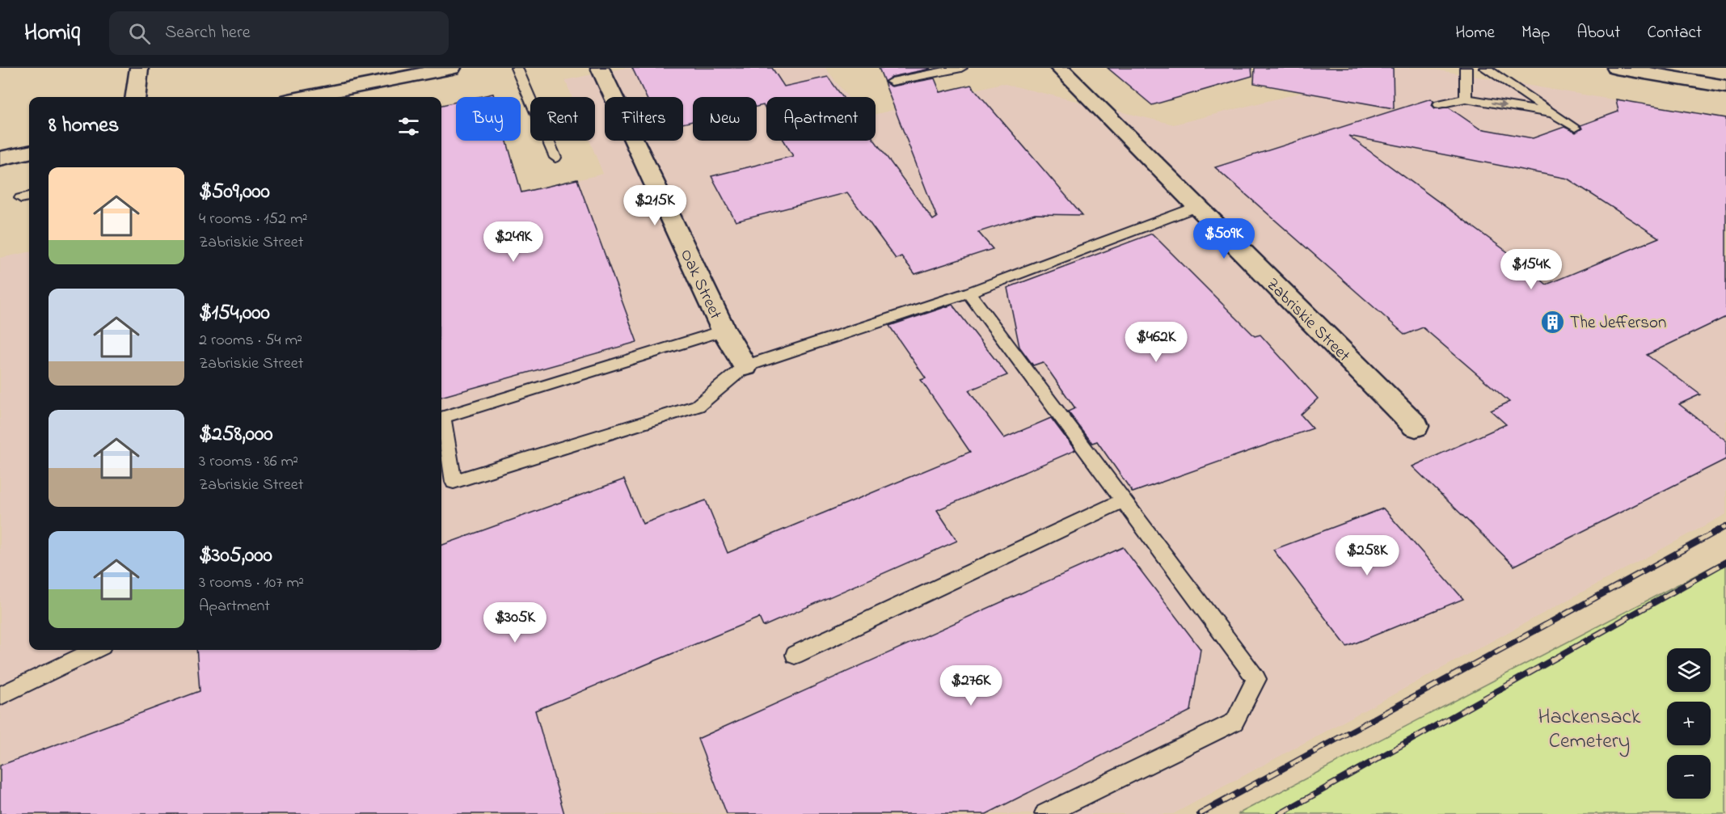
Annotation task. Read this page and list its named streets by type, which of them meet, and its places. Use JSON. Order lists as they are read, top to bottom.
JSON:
{
  "streets": {
    "street": ["Oak Street", "Zabriskie Street"]
  },
  "parks": ["Hackensack Cemetery"],
  "places": {
    "building": ["The Jefferson"]
  },
  "page": {
    "header": "Homiq",
    "search": "Search here",
    "nav": [
      "Home",
      "Map",
      "About",
      "Contact"
    ],
    "chip": [
      "Buy",
      "Rent",
      "Filters",
      "New",
      "Apartment"
    ],
    "heading": "8 homes",
    "list": [
      {
        "name": "$509,000",
        "note": "4 rooms · 152 m² · Zabriskie Street"
      },
      {
        "name": "$154,000",
        "note": "2 rooms · 54 m² · Zabriskie Street"
      },
      {
        "name": "$258,000",
        "note": "3 rooms · 86 m² · Zabriskie Street"
      },
      {
        "name": "$305,000",
        "note": "3 rooms · 107 m² · Apartment"
      }
    ],
    "price": [
      "$215K",
      "$509K",
      "$249K",
      "$154K",
      "$462K",
      "$258K",
      "$305K",
      "$276K"
    ],
    "map_buttons": ["+", "−"]
  }
}
